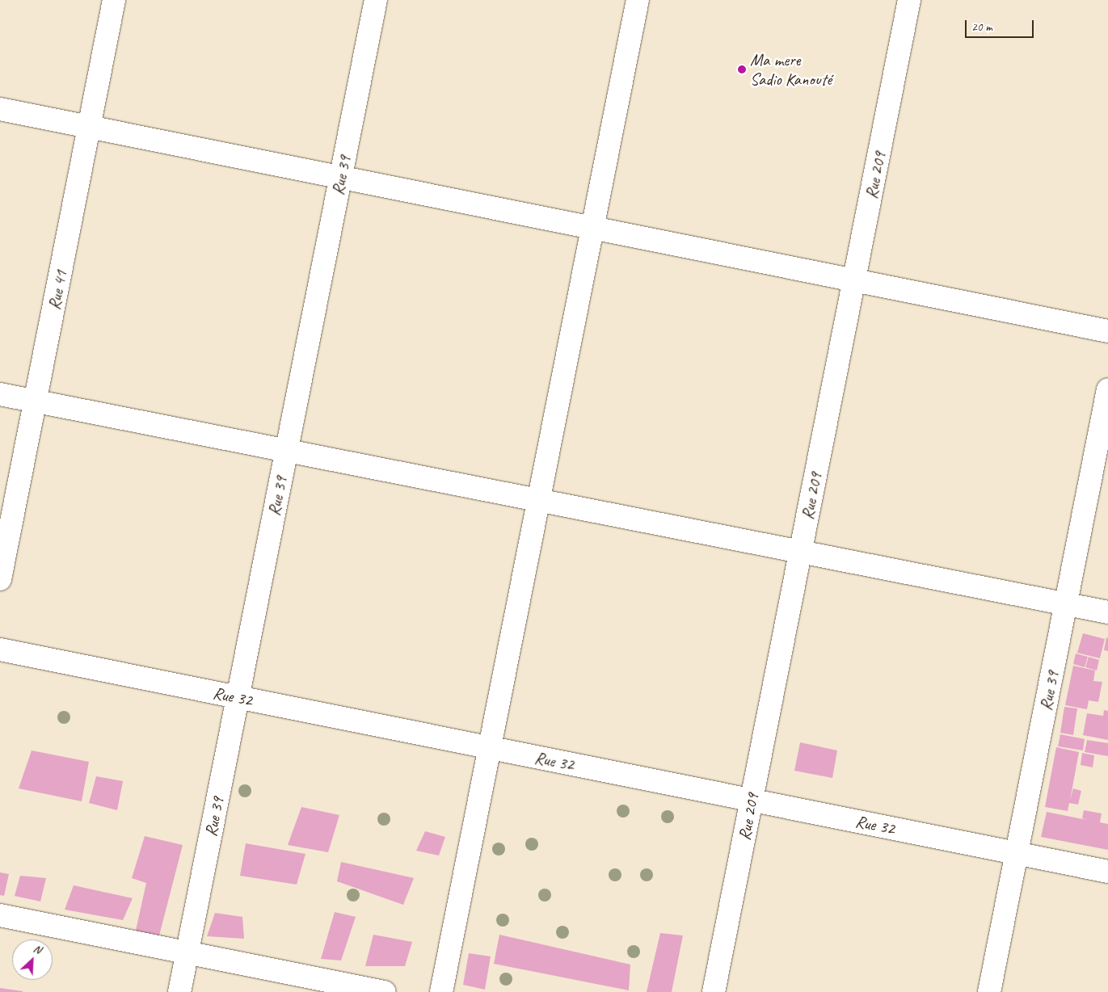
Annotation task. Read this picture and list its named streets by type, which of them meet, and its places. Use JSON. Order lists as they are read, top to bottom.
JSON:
{
  "streets": {
    "street": [
      "Rue 39",
      "Rue 209",
      "Rue 41",
      "Rue 32"
    ]
  },
  "crossings": [
    ["Rue 39", "Rue 32"],
    ["Rue 209", "Rue 32"]
  ],
  "places": ["Ma mere Sadio Kanouté"],
  "scale_bar": "20 m",
  "north": "top right"
}
